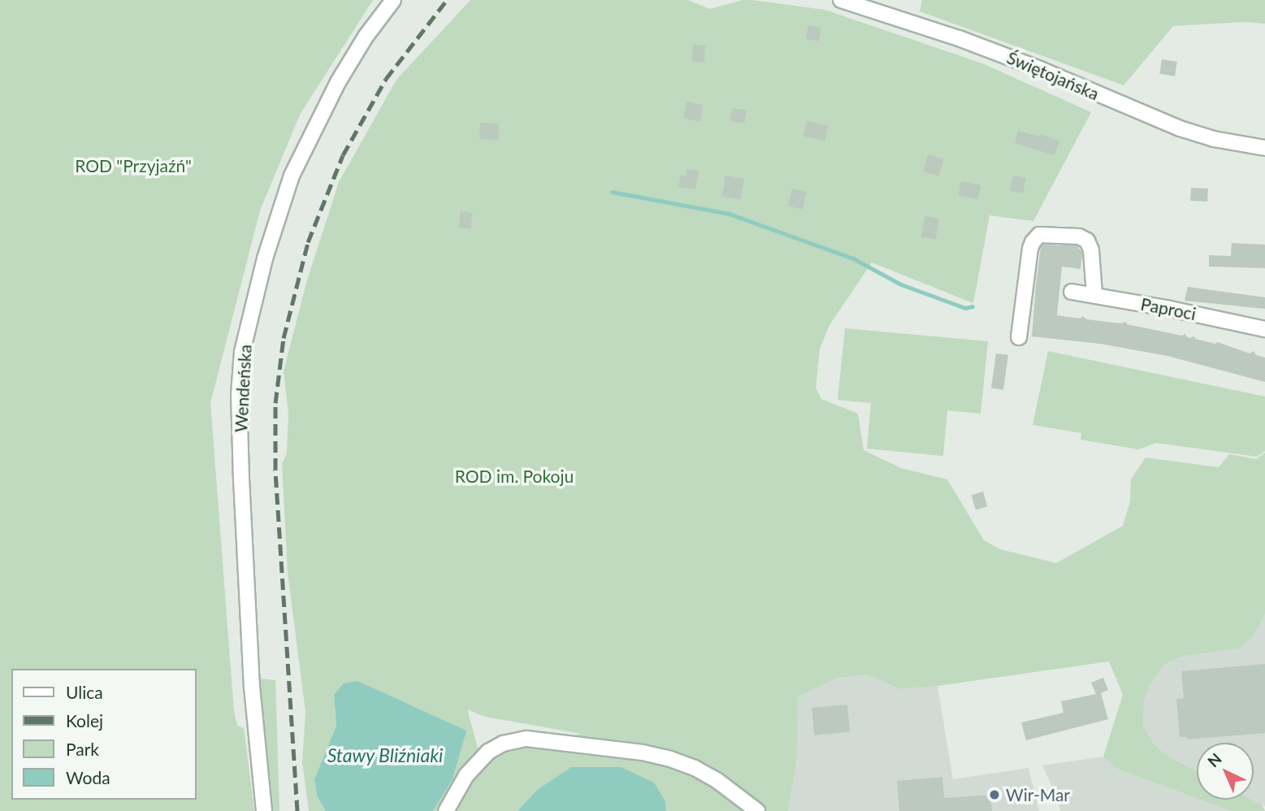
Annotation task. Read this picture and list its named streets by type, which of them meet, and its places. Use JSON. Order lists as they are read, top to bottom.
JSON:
{
  "streets": {
    "street": ["Świętojańska", "Paproci", "Wendeńska"]
  },
  "water": ["Stawy Bliźniaki"],
  "parks": ["ROD \"Przyjaźń\"", "ROD im. Pokoju"],
  "places": ["Wir-Mar"],
  "legend": [
    "Ulica",
    "Kolej",
    "Park",
    "Woda"
  ],
  "north": "top left"
}
